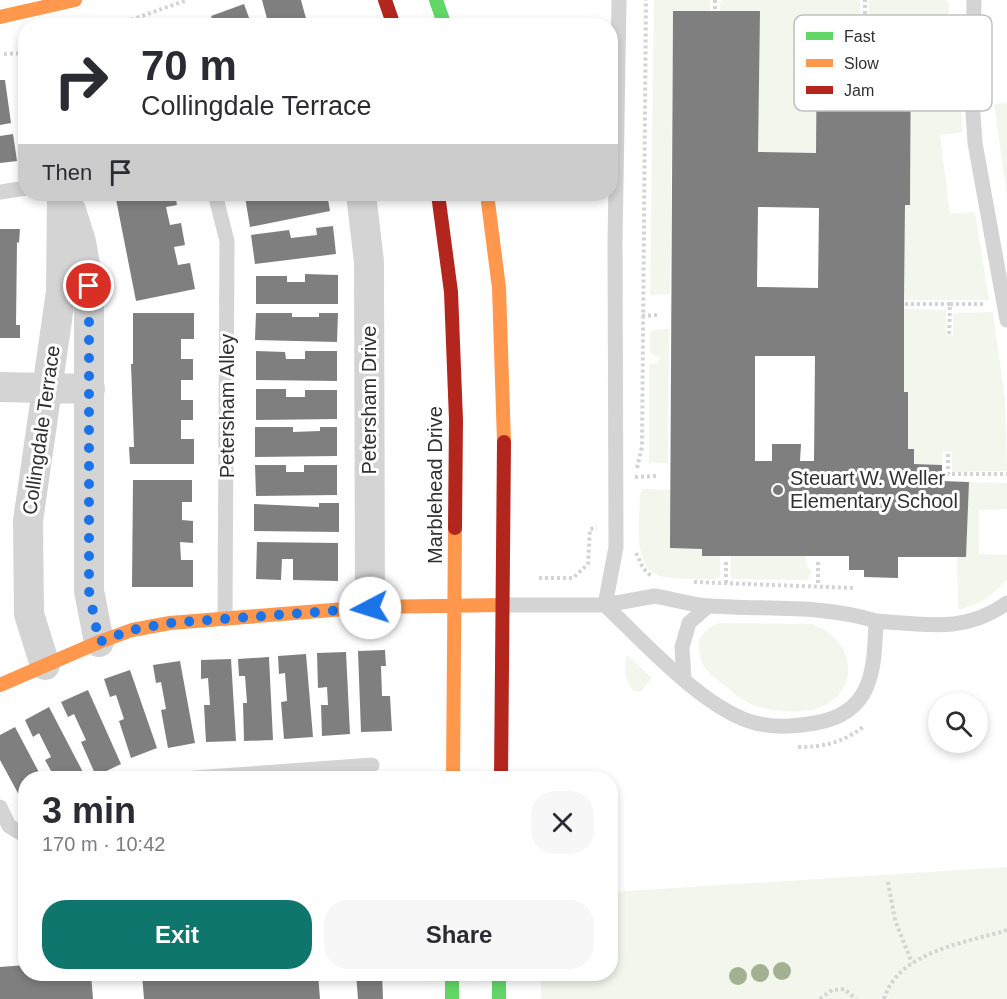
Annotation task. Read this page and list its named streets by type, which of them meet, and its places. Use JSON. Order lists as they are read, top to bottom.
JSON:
{
  "streets": {
    "street": ["Petersham Drive", "Collingdale Terrace", "Marblehead Drive"],
    "lane": ["Petersham Alley"]
  },
  "places": ["Steuart W. Weller Elementary School"],
  "legend": ["Fast", "Slow", "Jam"],
  "page": {
    "turn": ["70 m", "Collingdale Terrace"],
    "then": "Then",
    "heading": ["3 min", "170 m · 10:42"],
    "buttons": ["Exit", "Share"]
  }
}
